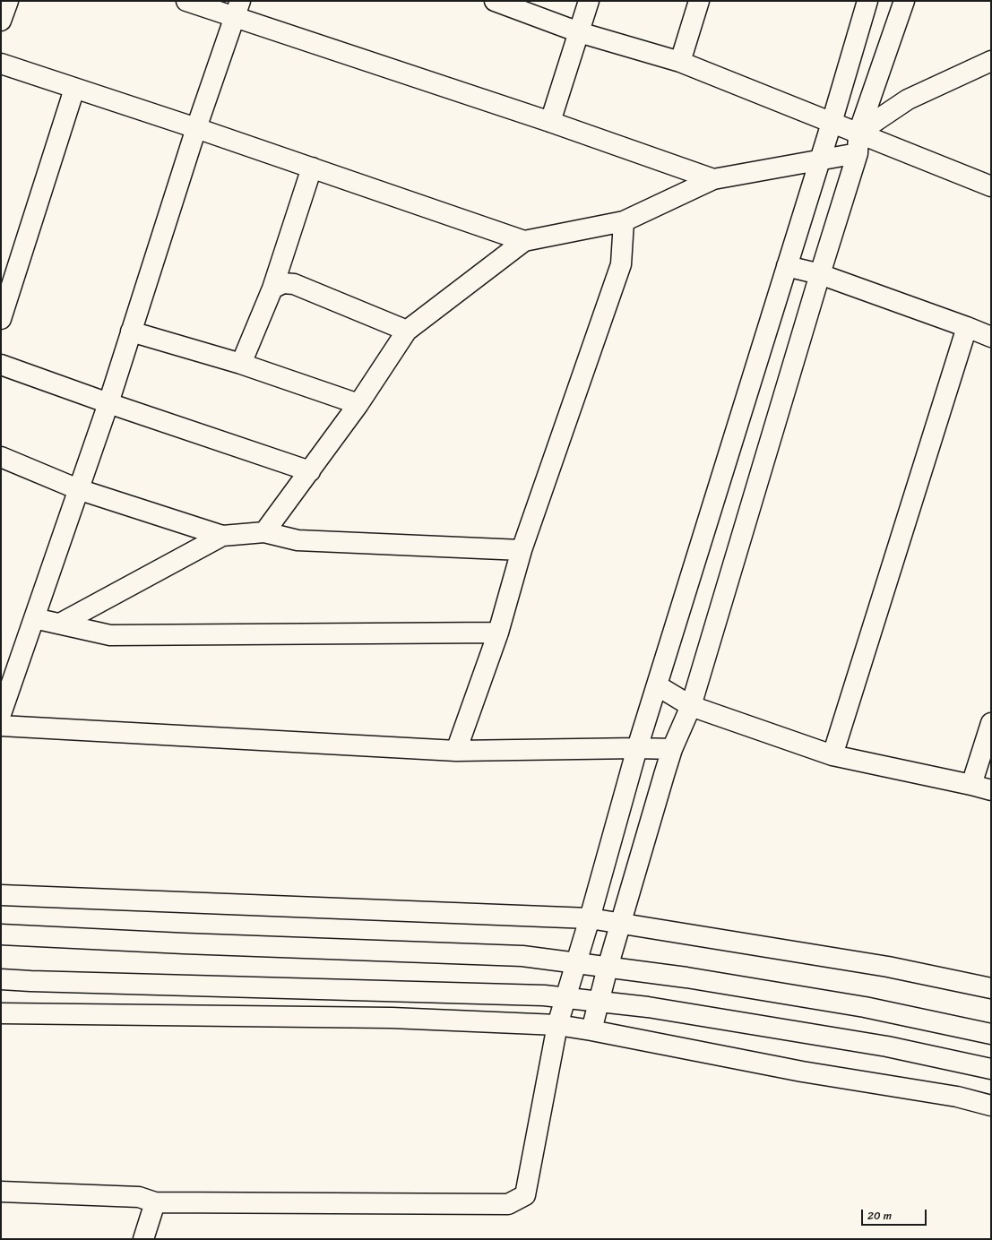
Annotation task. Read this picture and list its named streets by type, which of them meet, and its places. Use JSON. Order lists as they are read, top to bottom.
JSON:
{
  "scale_bar": "20 m"
}
